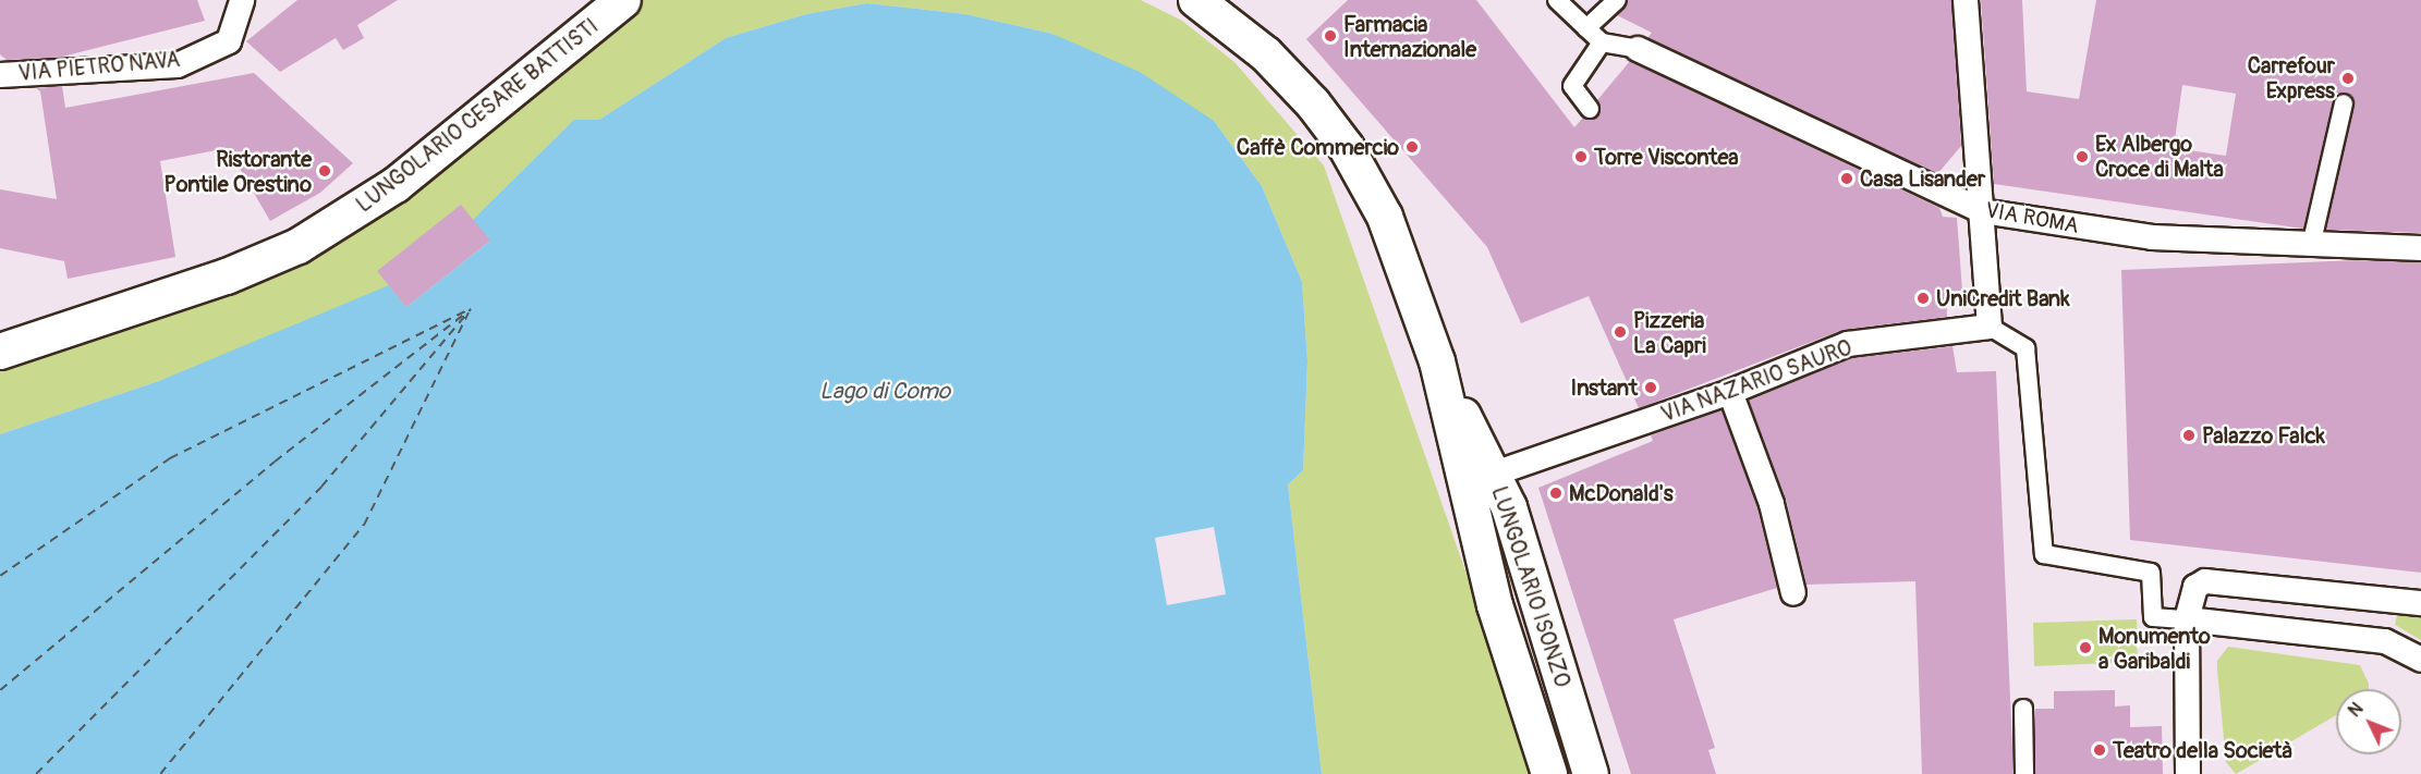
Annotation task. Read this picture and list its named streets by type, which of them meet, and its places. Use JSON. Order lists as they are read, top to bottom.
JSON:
{
  "streets": {
    "main road": ["LUNGOLARIO CESARE BATTISTI", "LUNGOLARIO ISONZO"],
    "street": ["VIA PIETRO NAVA", "VIA ROMA", "VIA NAZARIO SAURO"]
  },
  "crossings": [
    ["VIA NAZARIO SAURO", "LUNGOLARIO ISONZO"]
  ],
  "water": ["Lago di Como"],
  "places": [
    "Farmacia Internazionale",
    "Carrefour Express",
    "Caffè Commercio",
    "Torre Viscontea",
    "Ex Albergo Croce di Malta",
    "Ristorante Pontile Orestino",
    "Casa Lisander",
    "UniCredit Bank",
    "Pizzeria La Capri",
    "Instant",
    "Palazzo Falck",
    "McDonald's",
    "Monumento a Garibaldi",
    "Teatro della Società"
  ],
  "north": "top left"
}
